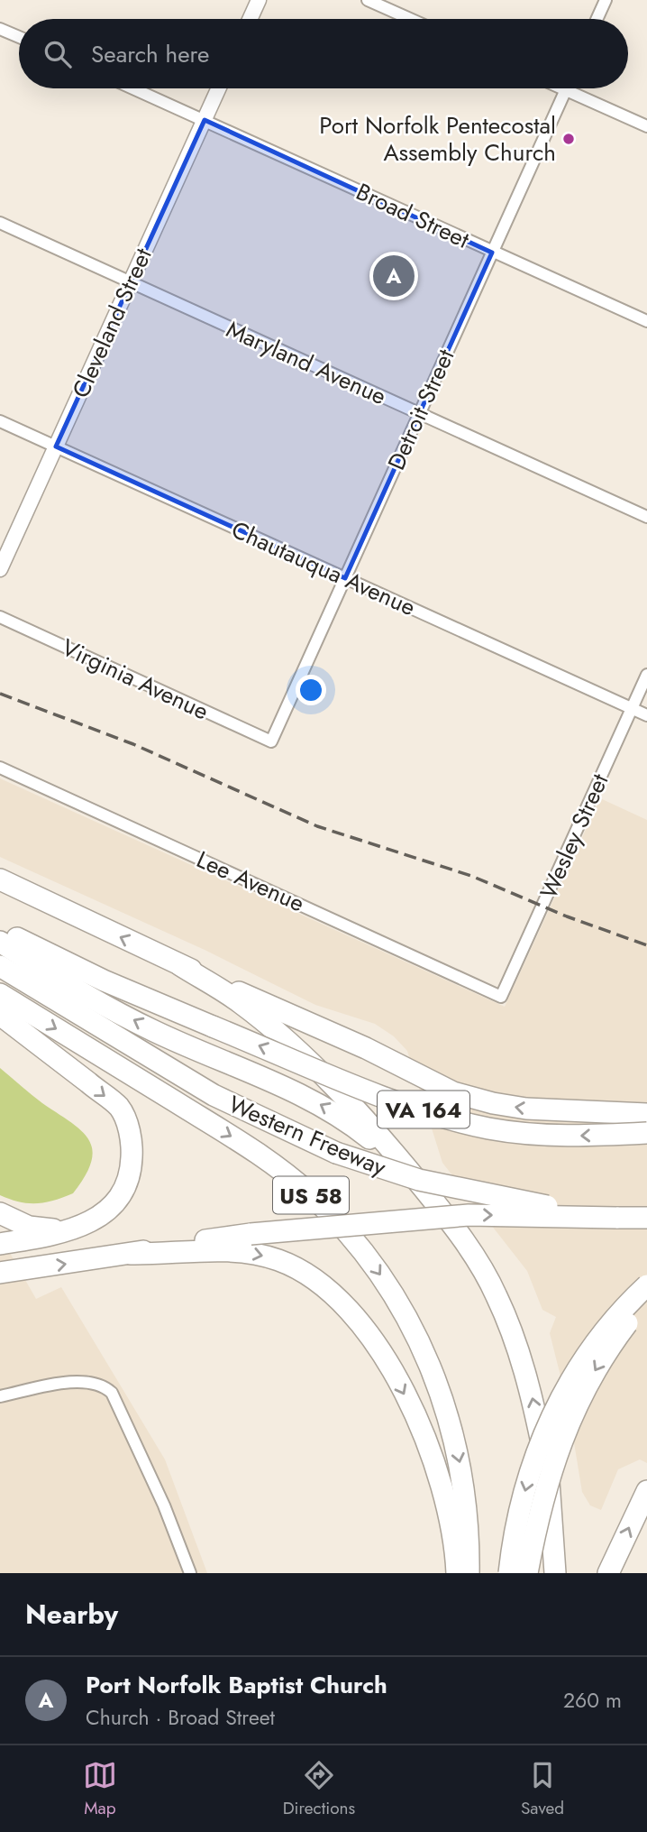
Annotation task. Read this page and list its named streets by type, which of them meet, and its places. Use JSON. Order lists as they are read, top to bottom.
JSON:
{
  "streets": {
    "highway": ["VA 164", "Western Freeway", "US 58"],
    "street": [
      "Broad Street",
      "Cleveland Street",
      "Maryland Avenue",
      "Detroit Street",
      "Chautauqua Avenue",
      "Virginia Avenue",
      "Wesley Street",
      "Lee Avenue"
    ]
  },
  "crossings": [
    ["Broad Street", "Cleveland Street"],
    ["Broad Street", "Detroit Street"],
    ["Cleveland Street", "Maryland Avenue"],
    ["Cleveland Street", "Chautauqua Avenue"],
    ["Maryland Avenue", "Detroit Street"],
    ["Detroit Street", "Chautauqua Avenue"],
    ["Detroit Street", "Virginia Avenue"],
    ["Chautauqua Avenue", "Wesley Street"],
    ["Wesley Street", "Lee Avenue"]
  ],
  "places": ["Port Norfolk Pentecostal Assembly Church"],
  "page": {
    "search": "Search here",
    "pins": "A",
    "heading": "Nearby",
    "list": [
      {
        "mark": "A",
        "name": "Port Norfolk Baptist Church",
        "note": "Church · Broad Street",
        "value": "260 m"
      }
    ],
    "nav": ["Map", "Directions", "Saved"]
  }
}
